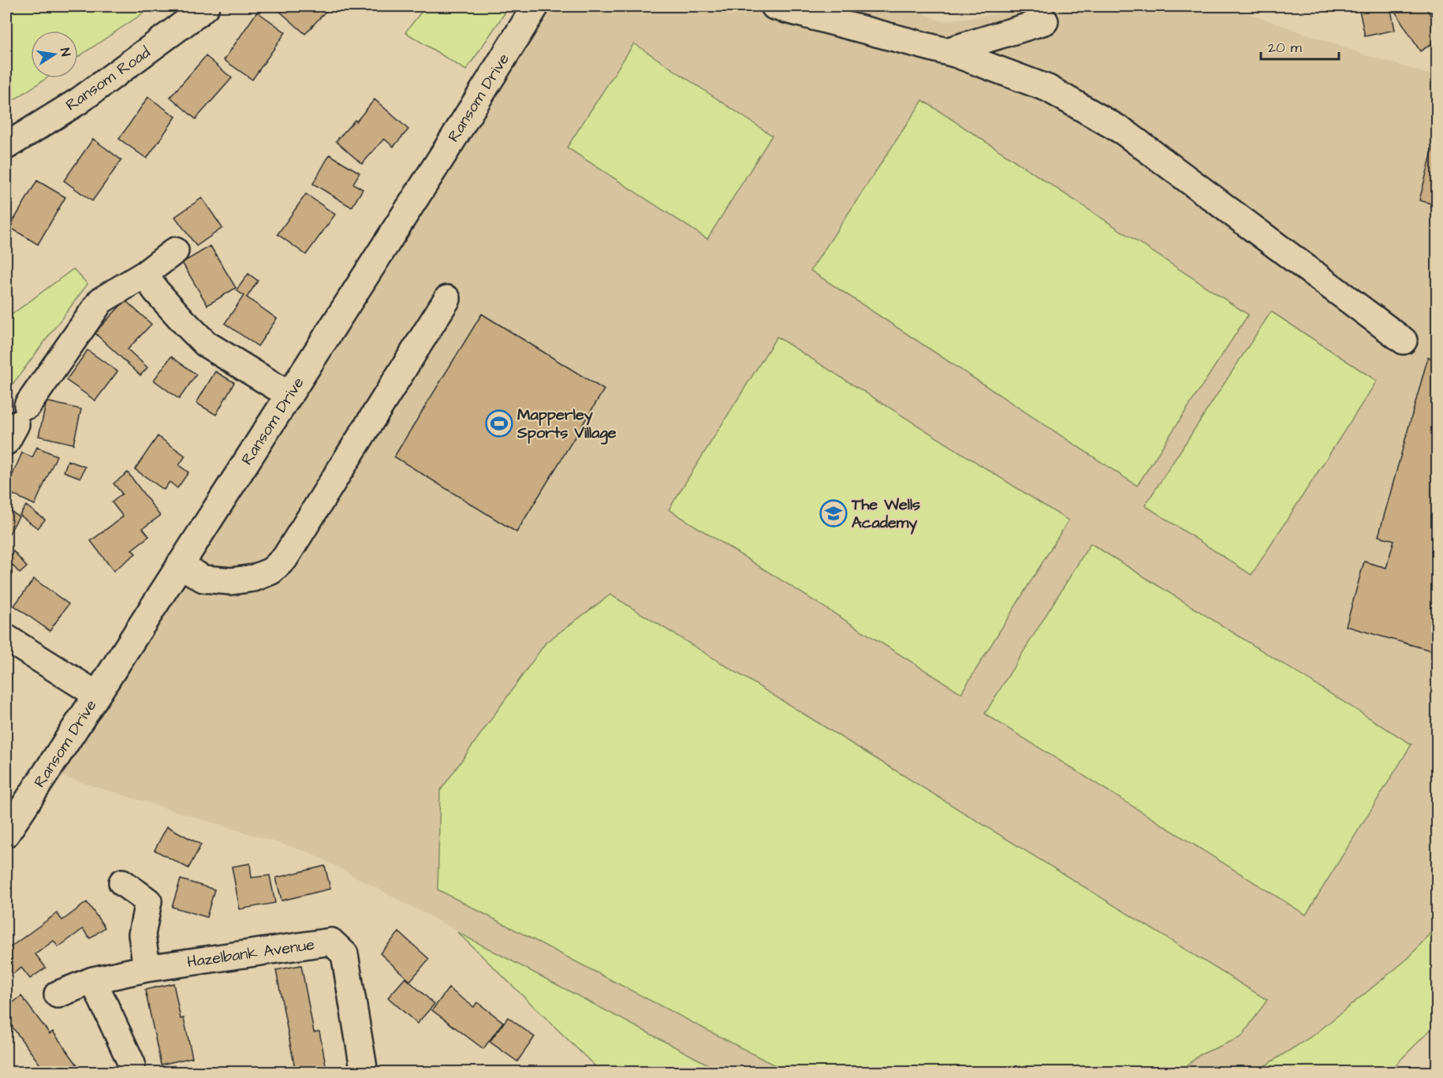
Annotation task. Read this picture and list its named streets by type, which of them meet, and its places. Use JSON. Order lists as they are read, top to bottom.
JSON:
{
  "streets": {
    "street": ["Ransom Road", "Ransom Drive", "Hazelbank Avenue"]
  },
  "places": {
    "sports": ["Mapperley Sports Village"],
    "school or university": ["The Wells Academy"]
  },
  "scale_bar": "20 m",
  "north": "right"
}
